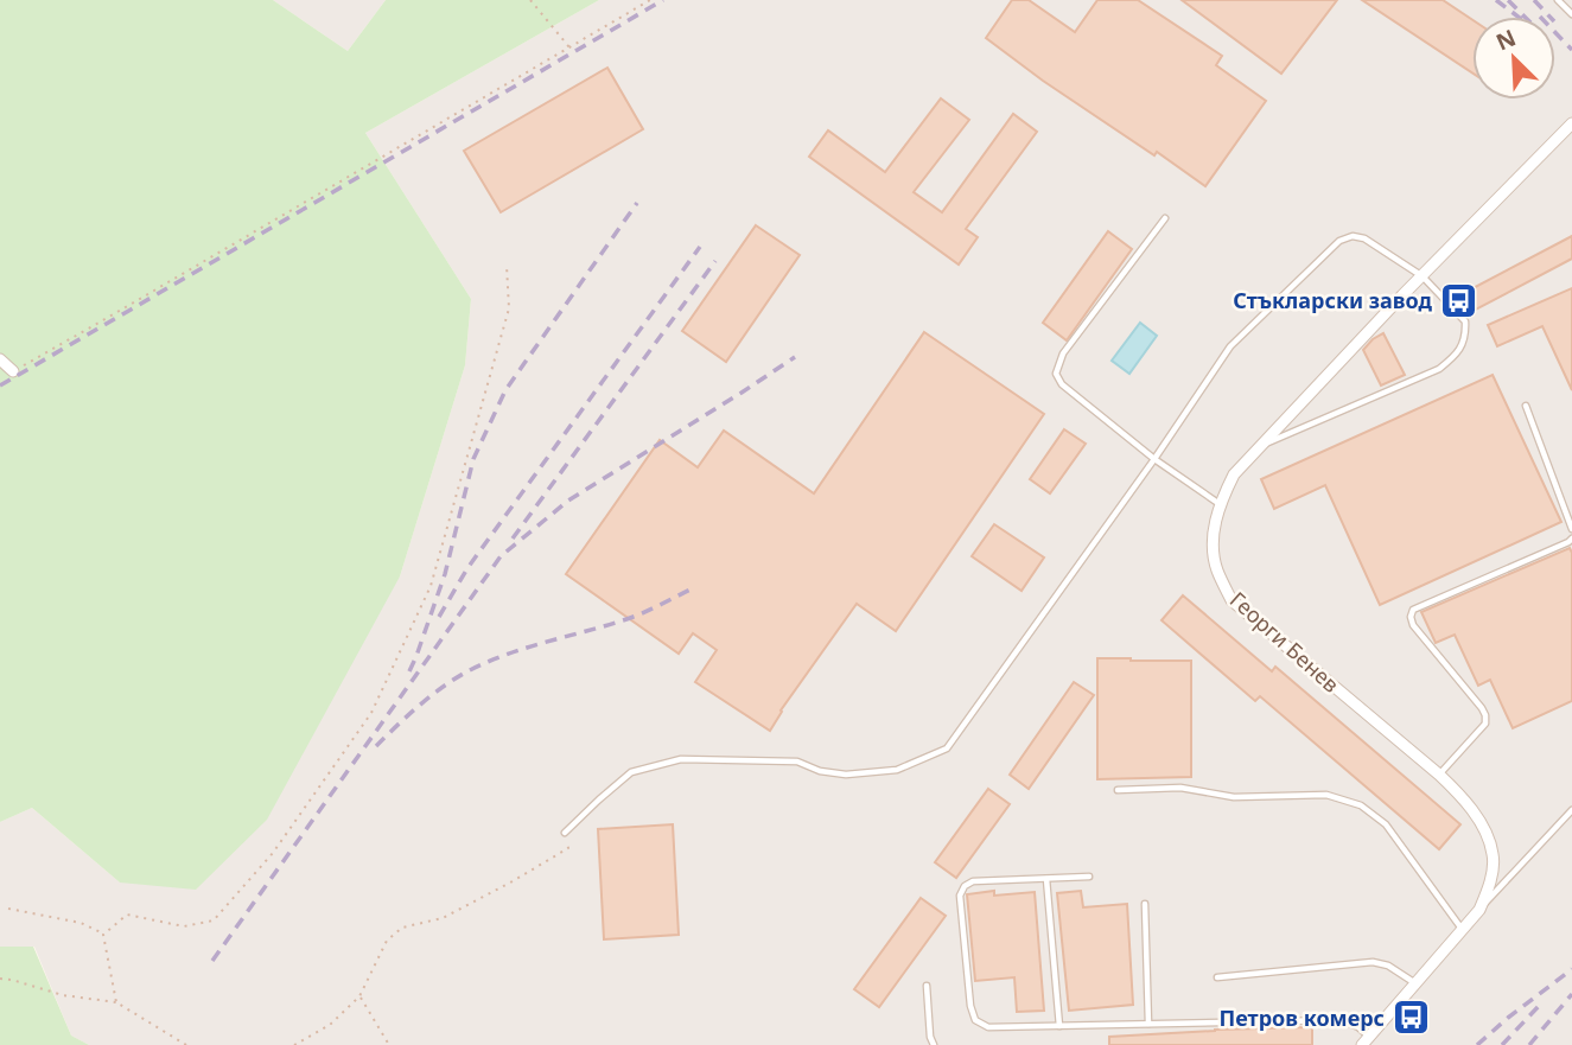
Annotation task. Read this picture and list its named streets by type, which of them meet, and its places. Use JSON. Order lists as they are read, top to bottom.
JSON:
{
  "streets": {
    "street": ["Георги Бенев"]
  },
  "places": {
    "bus stop": ["Стъкларски завод", "Петров комерс"]
  },
  "north": "top left"
}
